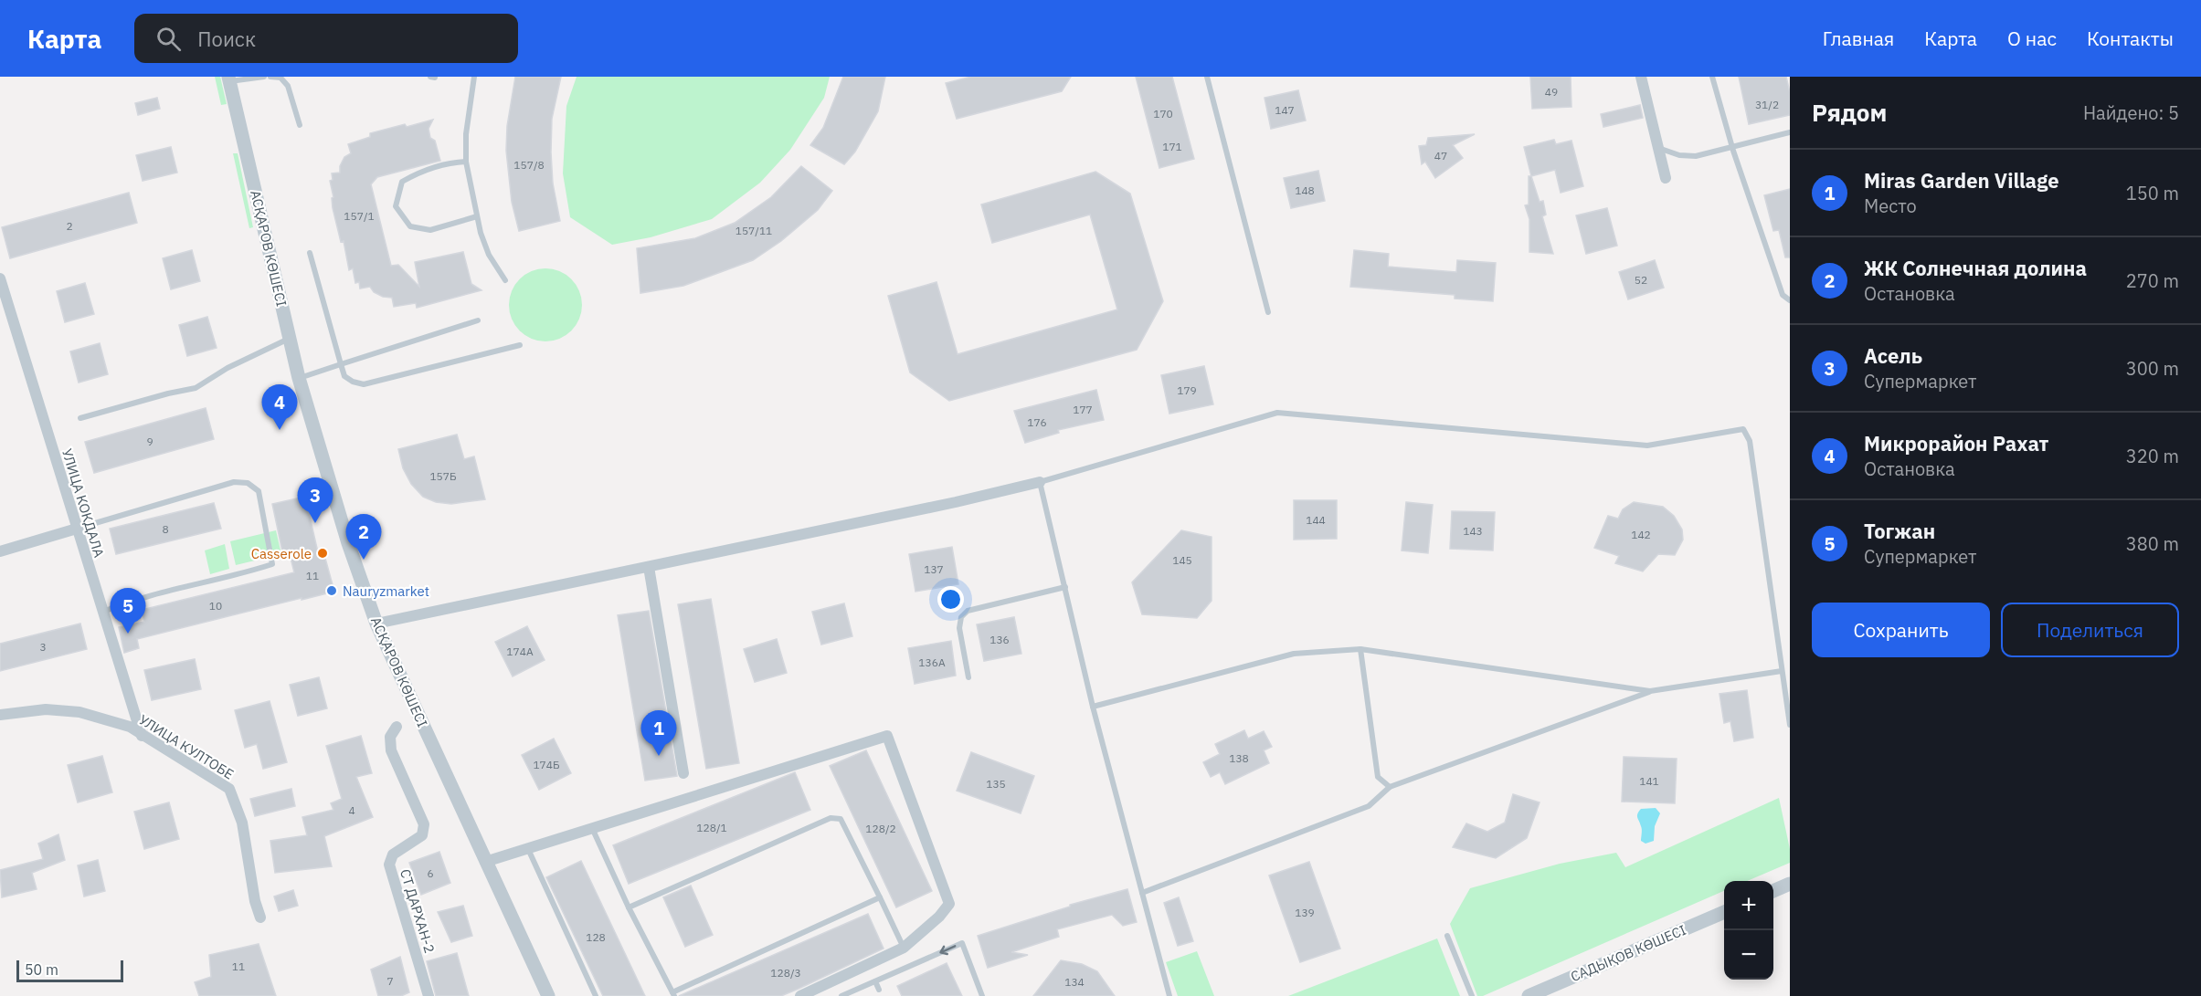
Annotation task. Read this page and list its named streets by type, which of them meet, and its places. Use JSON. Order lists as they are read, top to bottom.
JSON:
{
  "streets": {
    "street": [
      "АСҚАРОВ КӨШЕСІ",
      "УЛИЦА КОКДАЛА",
      "УЛИЦА КУЛТОБЕ",
      "СТ ДАРХАН-2",
      "САДЫҚОВ КӨШЕСІ"
    ]
  },
  "crossings": [
    ["УЛИЦА КОКДАЛА", "УЛИЦА КУЛТОБЕ"]
  ],
  "places": ["Casserole", "Nauryzmarket"],
  "house_numbers": [
    "49",
    "31/2",
    "147",
    "170",
    "171",
    "47",
    "157/8",
    "148",
    "157/1",
    "2",
    "157/11",
    "52",
    "179",
    "177",
    "176",
    "9",
    "157Б",
    "144",
    "8",
    "143",
    "142",
    "145",
    "137",
    "11",
    "10",
    "136",
    "3",
    "174А",
    "136А",
    "138",
    "174Б",
    "141",
    "135",
    "4",
    "128/1",
    "128/2",
    "6",
    "139",
    "128",
    "11",
    "128/3",
    "7",
    "134"
  ],
  "scale_bar": "50 m",
  "page": {
    "header": "Карта",
    "search": "Поиск",
    "nav": [
      "Главная",
      "Карта",
      "О нас",
      "Контакты"
    ],
    "heading": ["Рядом", "Найдено: 5"],
    "list": [
      {
        "mark": "1",
        "name": "Miras Garden Village",
        "note": "Место",
        "value": "150 m"
      },
      {
        "mark": "2",
        "name": "ЖК Солнечная долина",
        "note": "Остановка",
        "value": "270 m"
      },
      {
        "mark": "3",
        "name": "Асель",
        "note": "Супермаркет",
        "value": "300 m"
      },
      {
        "mark": "4",
        "name": "Микрорайон Рахат",
        "note": "Остановка",
        "value": "320 m"
      },
      {
        "mark": "5",
        "name": "Тогжан",
        "note": "Супермаркет",
        "value": "380 m"
      }
    ],
    "pins": [
      "4",
      "3",
      "2",
      "5",
      "1"
    ],
    "buttons": ["Сохранить", "Поделиться"],
    "map_buttons": ["+", "−"],
    "scale": "50 m"
  }
}
